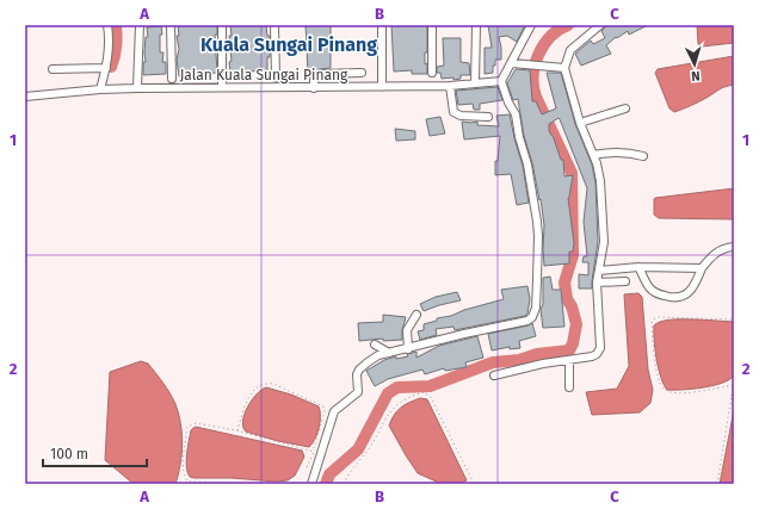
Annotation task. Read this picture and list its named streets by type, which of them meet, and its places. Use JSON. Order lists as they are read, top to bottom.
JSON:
{
  "streets": {
    "street": ["Jalan Kuala Sungai Pinang"]
  },
  "districts": ["Kuala Sungai Pinang"],
  "scale_bar": "100 m",
  "north": "bottom",
  "grid": {
    "columns": ["A", "B", "C"],
    "rows": ["1", "2"]
  }
}
